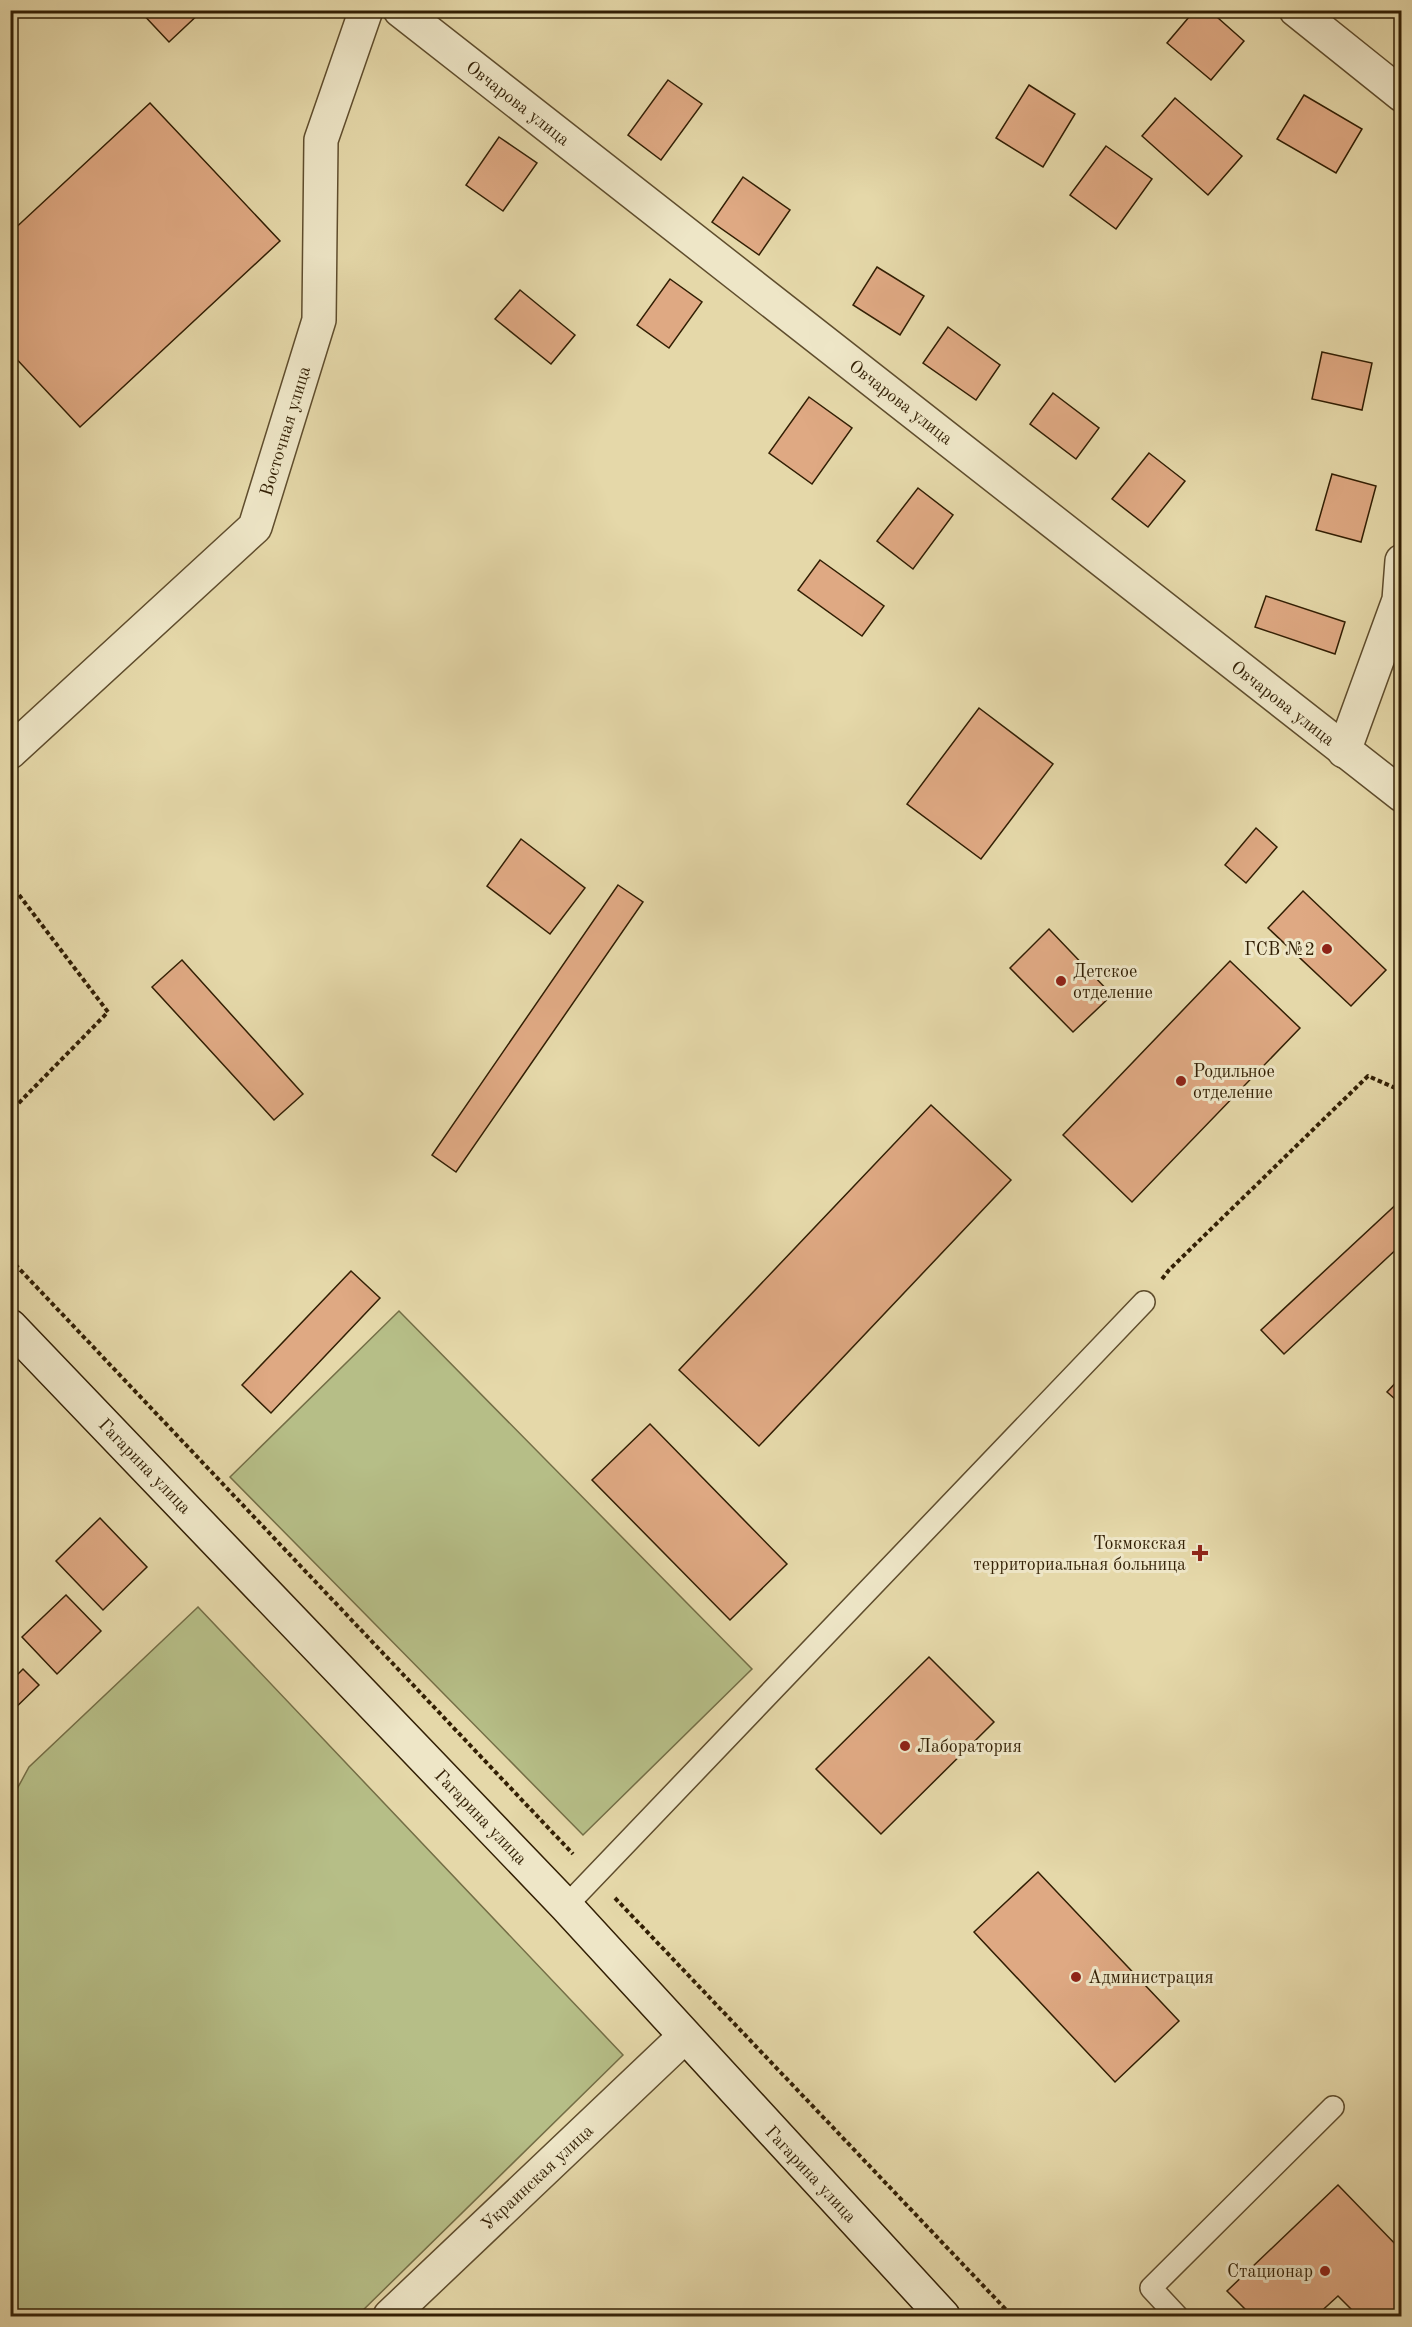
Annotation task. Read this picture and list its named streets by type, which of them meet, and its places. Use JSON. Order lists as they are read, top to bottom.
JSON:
{
  "streets": {
    "street": [
      "Овчарова улица",
      "Восточная улица",
      "Гагарина улица",
      "Украинская улица"
    ]
  },
  "crossings": [
    ["Гагарина улица", "Украинская улица"]
  ],
  "places": {
    "other": [
      "ГСВ №2",
      "Детское отделение",
      "Родильное отделение",
      "Лаборатория",
      "Администрация",
      "Cтационар"
    ],
    "health": ["Токмокская территориальная больница"]
  }
}
